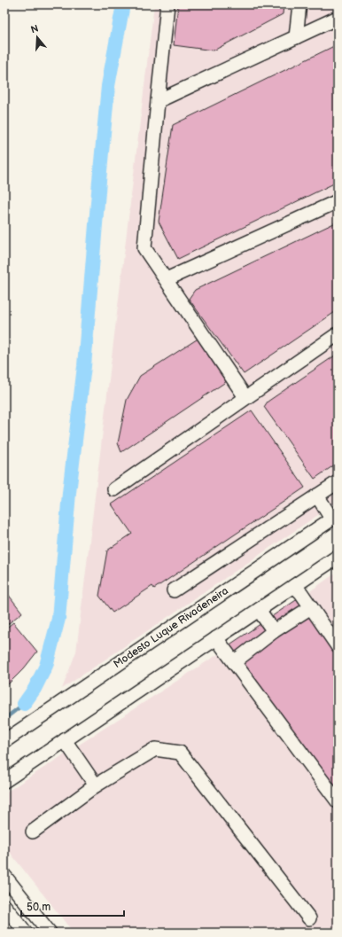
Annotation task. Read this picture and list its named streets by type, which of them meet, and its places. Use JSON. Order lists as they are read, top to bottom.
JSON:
{
  "streets": {
    "street": ["Modesto Luque Rivadeneira"]
  },
  "scale_bar": "50 m",
  "north": "top"
}
